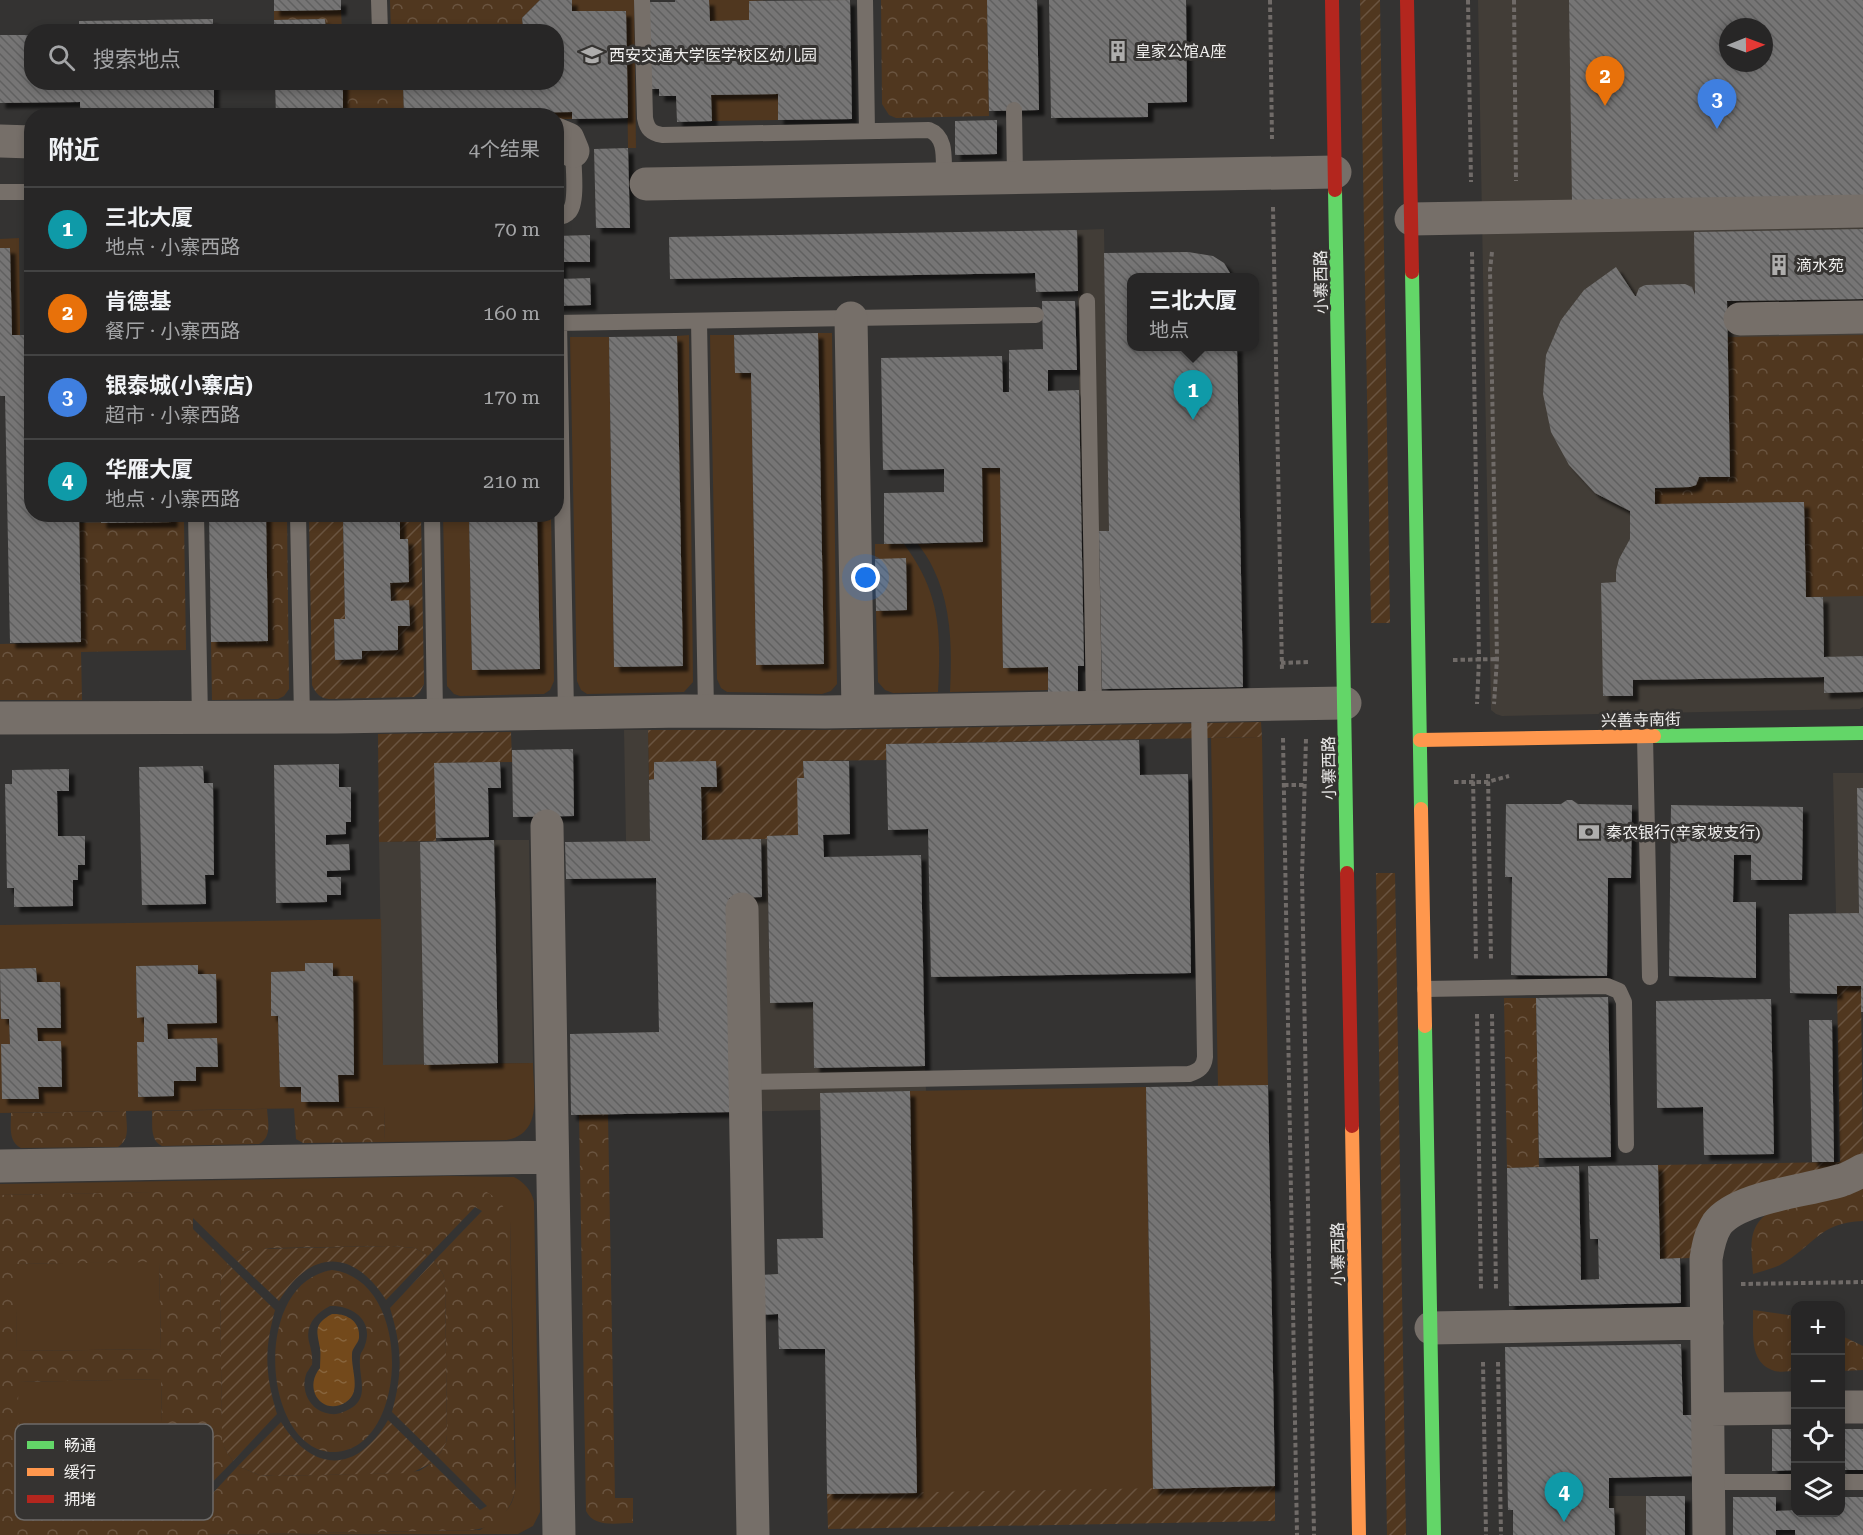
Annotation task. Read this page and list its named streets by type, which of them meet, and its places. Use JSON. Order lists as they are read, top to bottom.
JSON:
{
  "streets": {
    "main road": ["小寨西路", "兴善寺南街"]
  },
  "places": {
    "building": ["皇家公馆A座", "滴水苑"],
    "school or university": ["西安交通大学医学校区幼儿园"],
    "bank": ["秦农银行(辛家坡支行)"]
  },
  "legend": ["畅通", "缓行", "拥堵"],
  "north": "right",
  "page": {
    "search": "搜索地点",
    "pins": [
      "2",
      "3",
      "1",
      "4"
    ],
    "heading": ["附近", "4个结果"],
    "list": [
      {
        "mark": "1",
        "name": "三北大厦",
        "note": "地点 · 小寨西路",
        "value": "70 m"
      },
      {
        "mark": "2",
        "name": "肯德基",
        "note": "餐厅 · 小寨西路",
        "value": "160 m"
      },
      {
        "mark": "3",
        "name": "银泰城(小寨店)",
        "note": "超市 · 小寨西路",
        "value": "170 m"
      },
      {
        "mark": "4",
        "name": "华雁大厦",
        "note": "地点 · 小寨西路",
        "value": "210 m"
      }
    ],
    "popup": ["三北大厦", "地点"],
    "map_buttons": ["+", "−"]
  }
}
